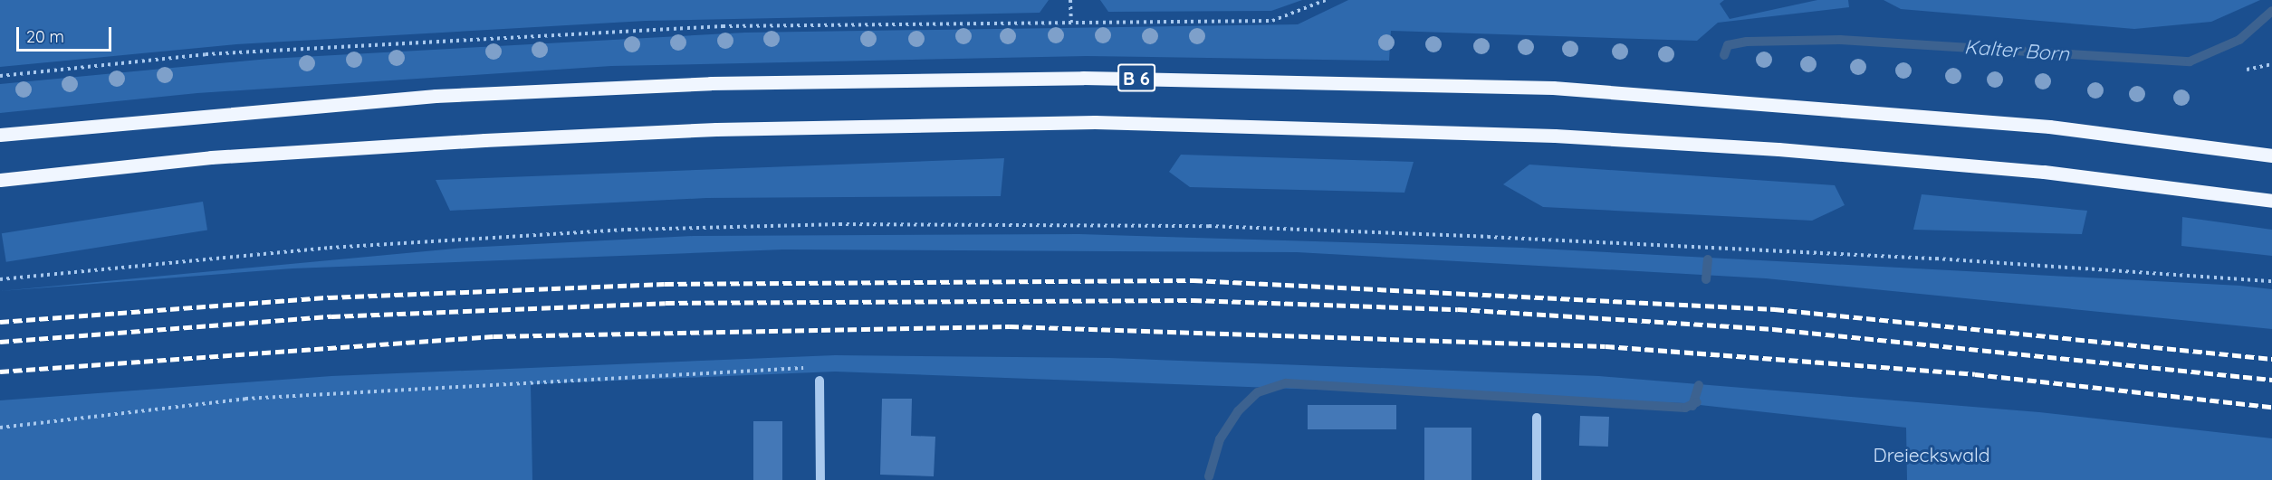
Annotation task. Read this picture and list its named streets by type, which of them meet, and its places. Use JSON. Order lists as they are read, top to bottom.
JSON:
{
  "streets": {
    "main road": ["B 6"]
  },
  "water": ["Kalter Born"],
  "parks": ["Dreieckswald"],
  "scale_bar": "20 m"
}
